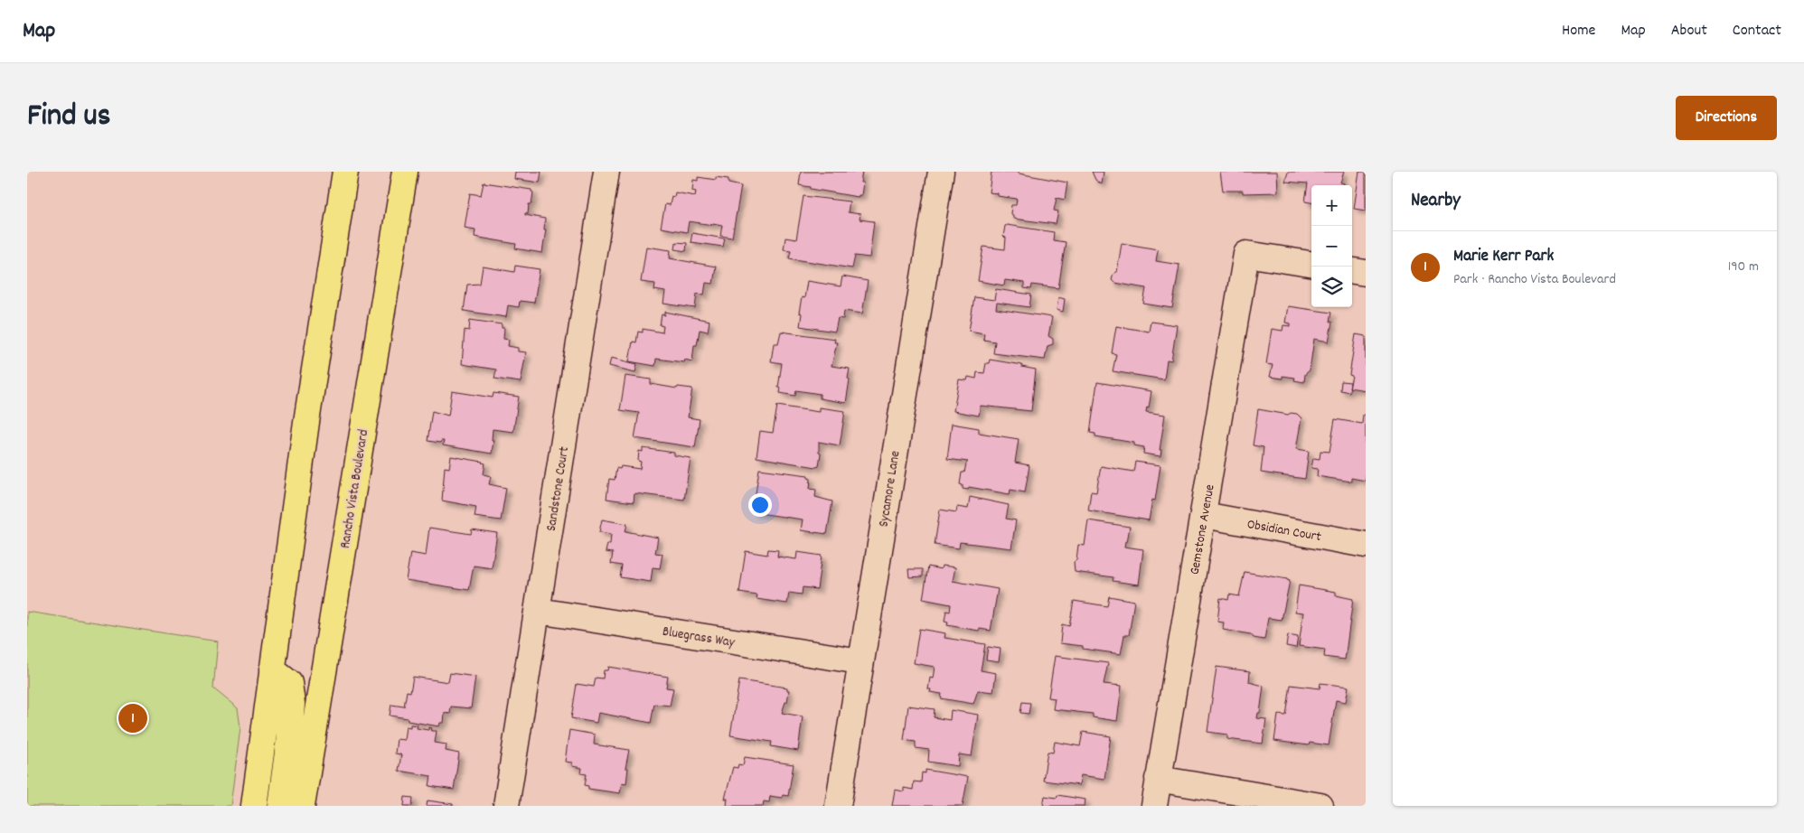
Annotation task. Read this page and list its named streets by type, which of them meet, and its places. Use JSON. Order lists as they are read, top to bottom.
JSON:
{
  "streets": {
    "main road": ["Rancho Vista Boulevard"],
    "street": [
      "Sandstone Court",
      "Sycamore Lane",
      "Gemstone Avenue",
      "Obsidian Court",
      "Bluegrass Way"
    ]
  },
  "crossings": [
    ["Sandstone Court", "Bluegrass Way"],
    ["Sycamore Lane", "Bluegrass Way"],
    ["Gemstone Avenue", "Obsidian Court"]
  ],
  "page": {
    "header": "Map",
    "nav": [
      "Home",
      "Map",
      "About",
      "Contact"
    ],
    "title": "Find us",
    "buttons": "Directions",
    "heading": "Nearby",
    "map_buttons": ["+", "−"],
    "list": [
      {
        "mark": "1",
        "name": "Marie Kerr Park",
        "note": "Park · Rancho Vista Boulevard",
        "value": "190 m"
      }
    ],
    "pins": "1"
  }
}
